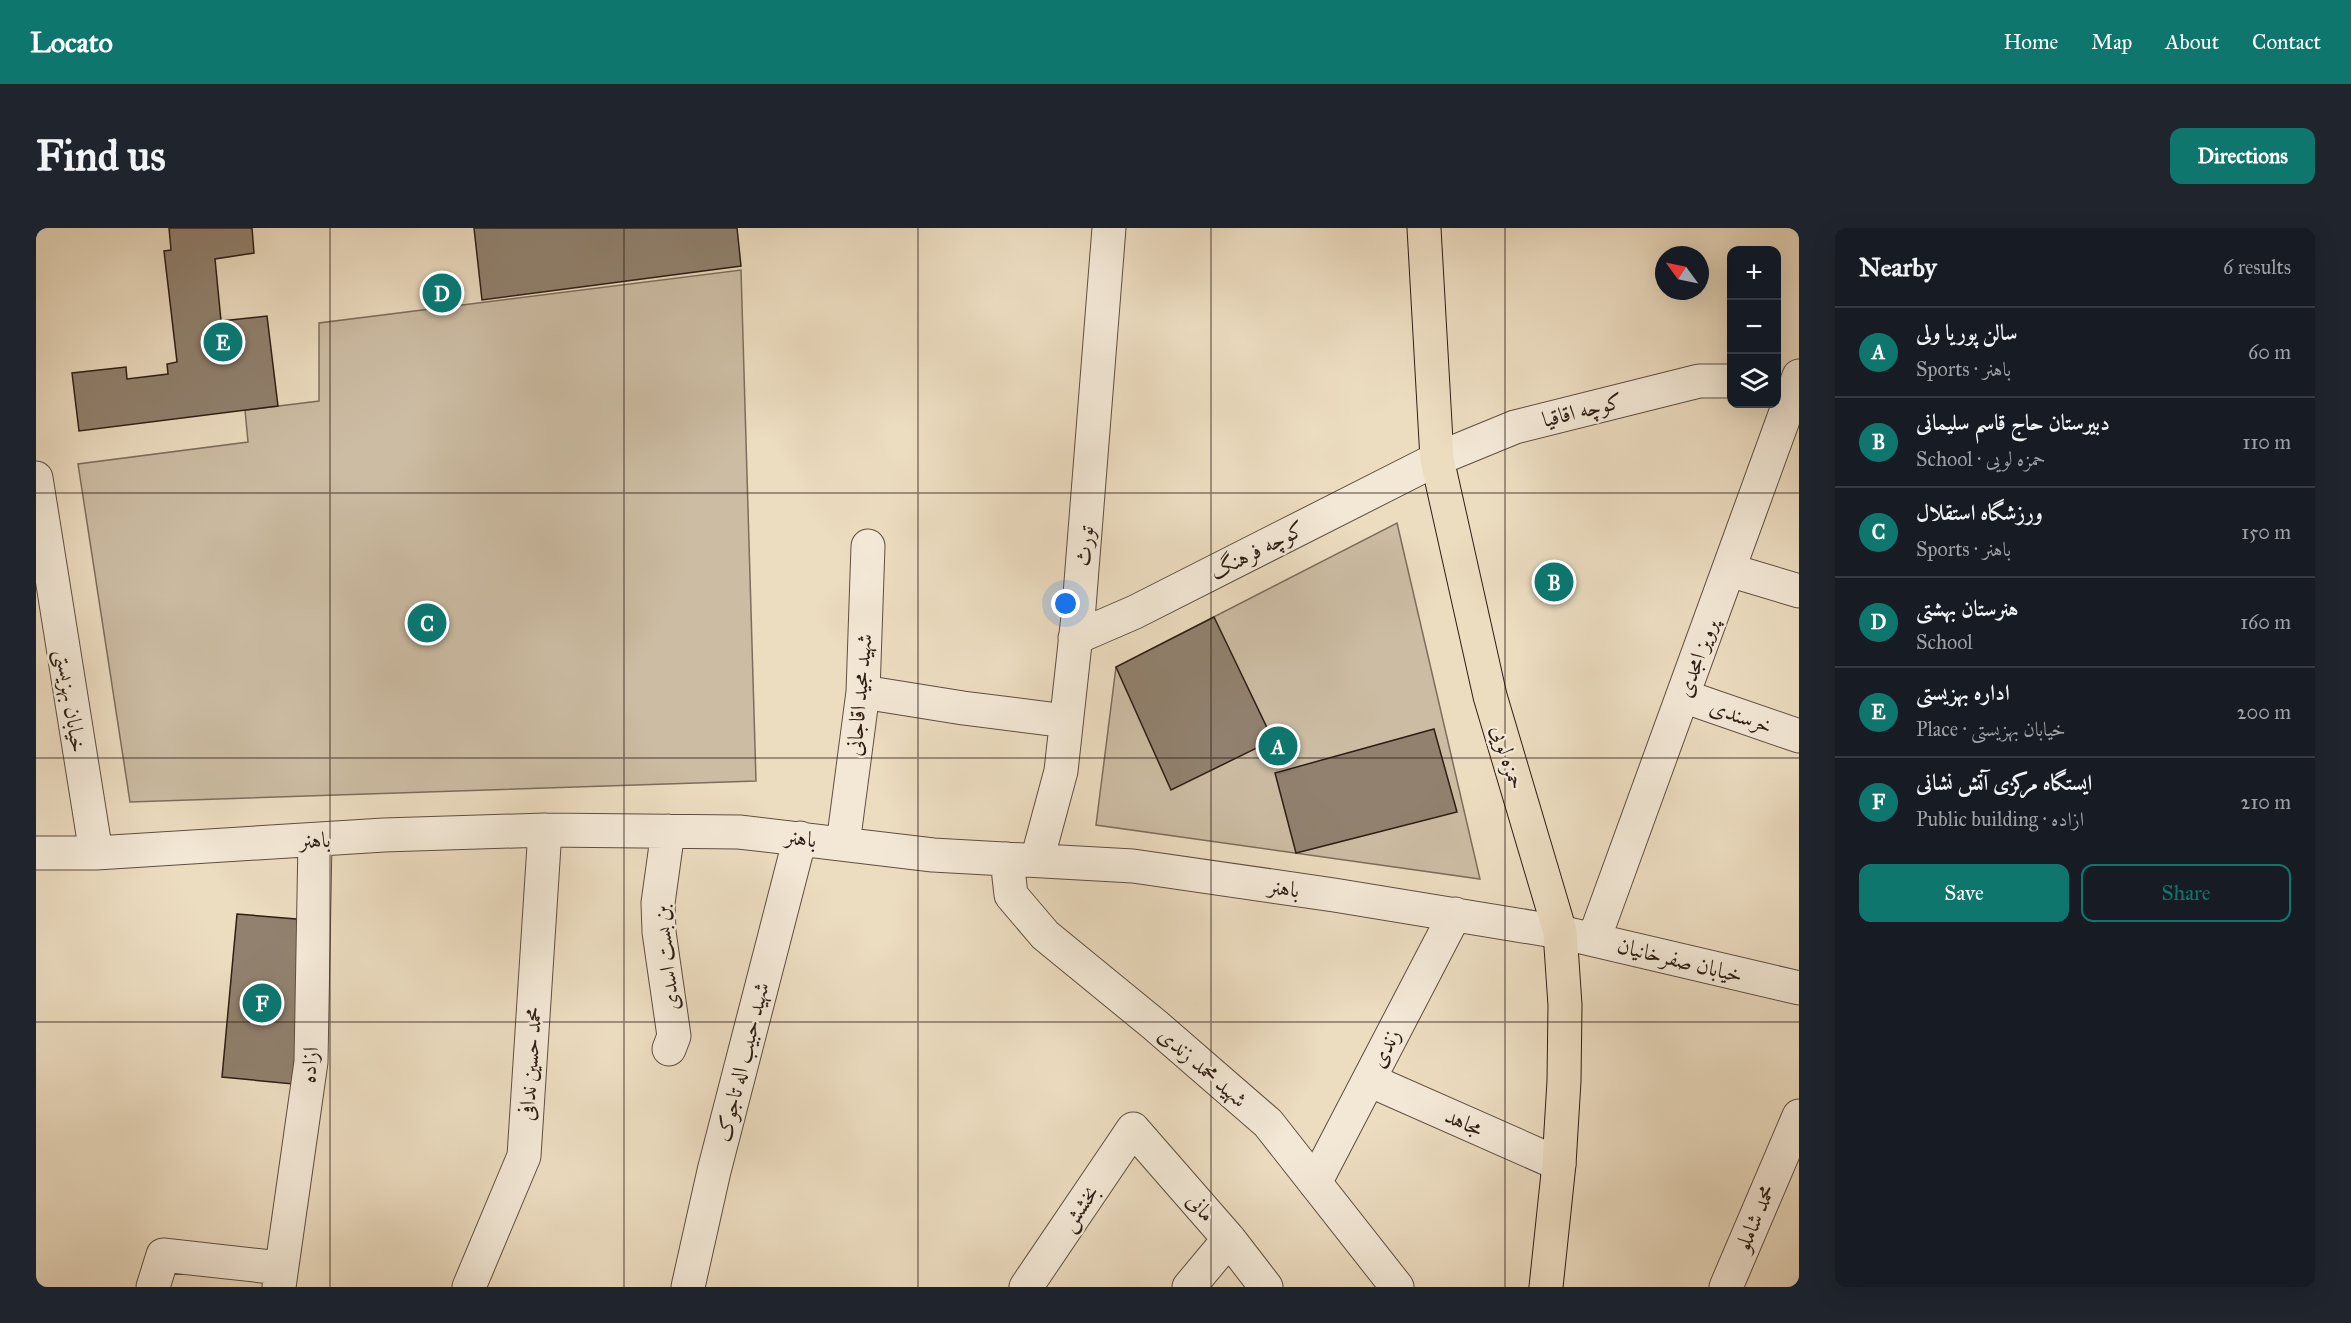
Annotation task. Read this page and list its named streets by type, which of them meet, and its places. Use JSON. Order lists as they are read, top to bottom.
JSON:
{
  "streets": {
    "main road": ["حمزه لویی"],
    "street": [
      "کوچه اقاقیا",
      "تورث",
      "کوچه فرهنگ",
      "پرویز امجدی",
      "شهید مجید اقاجانی",
      "خیابان بهزیستی",
      "خرسندی",
      "باهنر",
      "بن بست اسدی",
      "خیابان صفرخانیان",
      "زندی",
      "شهید حبیب اله تاجوک",
      "محمد حسین ندافی",
      "ازاده",
      "شهید محمد زندی",
      "مجاهد",
      "مانی",
      "بخشش",
      "محمد شاملو"
    ]
  },
  "crossings": [
    ["کوچه اقاقیا", "کوچه فرهنگ"],
    ["کوچه اقاقیا", "حمزه لویی"],
    ["تورث", "کوچه فرهنگ"],
    ["تورث", "باهنر"],
    ["تورث", "شهید محمد زندی"],
    ["کوچه فرهنگ", "حمزه لویی"],
    ["پرویز امجدی", "خرسندی"],
    ["پرویز امجدی", "خیابان صفرخانیان"],
    ["شهید مجید اقاجانی", "باهنر"],
    ["خیابان بهزیستی", "باهنر"],
    ["حمزه لویی", "باهنر"],
    ["حمزه لویی", "خیابان صفرخانیان"],
    ["حمزه لویی", "مجاهد"],
    ["باهنر", "بن بست اسدی"],
    ["باهنر", "خیابان صفرخانیان"],
    ["باهنر", "زندی"],
    ["باهنر", "شهید حبیب اله تاجوک"],
    ["باهنر", "محمد حسین ندافی"],
    ["باهنر", "ازاده"],
    ["باهنر", "شهید محمد زندی"],
    ["زندی", "شهید محمد زندی"],
    ["زندی", "مجاهد"],
    ["مانی", "بخشش"]
  ],
  "north": "top left",
  "page": {
    "header": "Locato",
    "nav": [
      "Home",
      "Map",
      "About",
      "Contact"
    ],
    "buttons": [
      "Directions",
      ["Save", "Share"]
    ],
    "title": "Find us",
    "heading": ["Nearby", "6 results"],
    "map_buttons": ["+", "−"],
    "pins": [
      "D",
      "E",
      "B",
      "C",
      "A",
      "F"
    ],
    "list": [
      {
        "mark": "A",
        "name": "سالن پوریا ولی",
        "note": "Sports · باهنر",
        "value": "60 m"
      },
      {
        "mark": "B",
        "name": "دبیرستان حاج قاسم سلیمانی",
        "note": "School · حمزه لویی",
        "value": "110 m"
      },
      {
        "mark": "C",
        "name": "ورزشگاه استقلال",
        "note": "Sports · باهنر",
        "value": "150 m"
      },
      {
        "mark": "D",
        "name": "هنرستان بهشتی",
        "note": "School",
        "value": "160 m"
      },
      {
        "mark": "E",
        "name": "اداره بهزیستی",
        "note": "Place · خیابان بهزیستی",
        "value": "200 m"
      },
      {
        "mark": "F",
        "name": "ایستگاه مرکزی آتش نشانی",
        "note": "Public building · ازاده",
        "value": "210 m"
      }
    ]
  }
}
